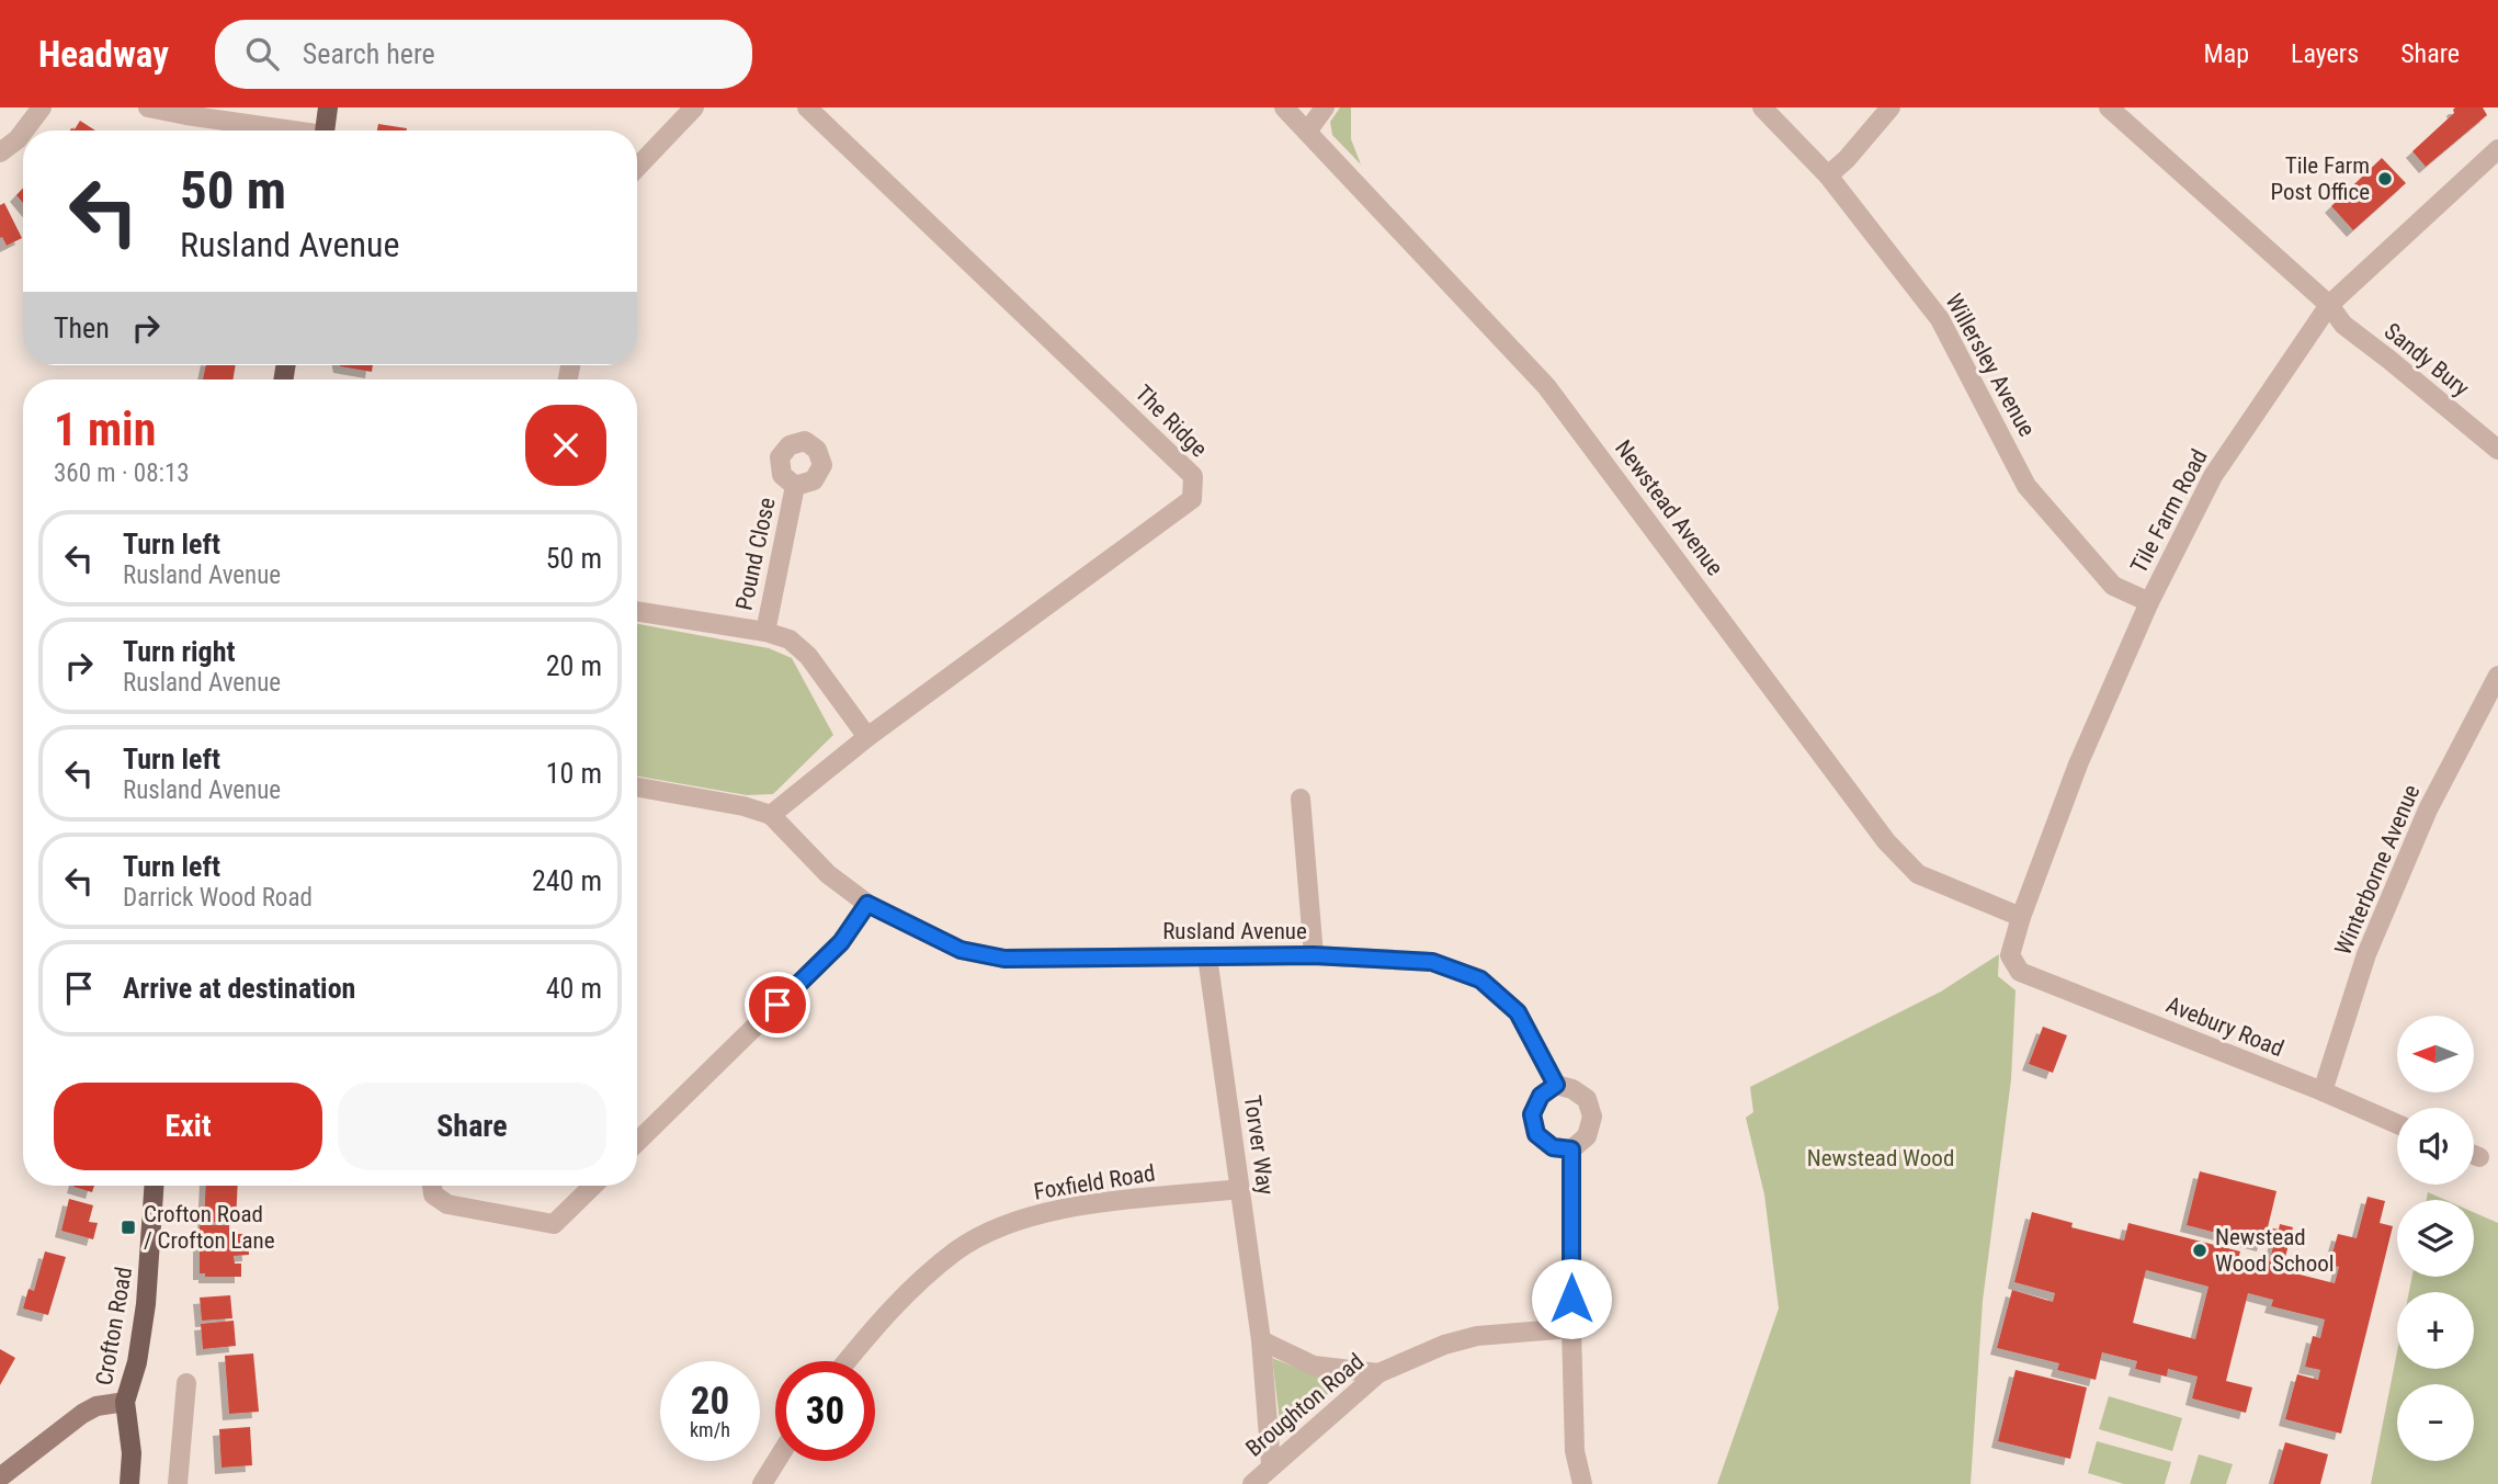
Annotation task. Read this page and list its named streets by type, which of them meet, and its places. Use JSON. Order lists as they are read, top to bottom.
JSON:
{
  "streets": {
    "main road": ["Crofton Road"],
    "street": [
      "Sandy Bury",
      "Willersley Avenue",
      "The Ridge",
      "Newstead Avenue",
      "Tile Farm Road",
      "Pound Close",
      "Winterborne Avenue",
      "Rusland Avenue",
      "Avebury Road",
      "Torver Way",
      "Foxfield Road",
      "Broughton Road"
    ]
  },
  "crossings": [
    ["Sandy Bury", "Tile Farm Road"],
    ["Willersley Avenue", "Tile Farm Road"],
    ["Newstead Avenue", "Tile Farm Road"],
    ["Tile Farm Road", "Avebury Road"],
    ["Winterborne Avenue", "Avebury Road"],
    ["Rusland Avenue", "Torver Way"],
    ["Torver Way", "Foxfield Road"],
    ["Torver Way", "Broughton Road"]
  ],
  "parks": ["Newstead Wood"],
  "places": {
    "other": ["Tile Farm Post Office", "Newstead Wood School"],
    "transit": ["Crofton Road / Crofton Lane"]
  },
  "north": "left",
  "page": {
    "header": "Headway",
    "search": "Search here",
    "nav": ["Map", "Layers", "Share"],
    "turn": ["50 m", "Rusland Avenue"],
    "then": "Then",
    "heading": ["1 min", "360 m · 08:13"],
    "list": [
      {
        "name": "Turn left",
        "note": "Rusland Avenue",
        "value": "50 m"
      },
      {
        "name": "Turn right",
        "note": "Rusland Avenue",
        "value": "20 m"
      },
      {
        "name": "Turn left",
        "note": "Rusland Avenue",
        "value": "10 m"
      },
      {
        "name": "Turn left",
        "note": "Darrick Wood Road",
        "value": "240 m"
      },
      {
        "name": "Arrive at destination",
        "value": "40 m"
      }
    ],
    "map_buttons": ["+", "−"],
    "buttons": ["Exit", "Share"],
    "speed": "20 km/h",
    "limit": "30"
  }
}
